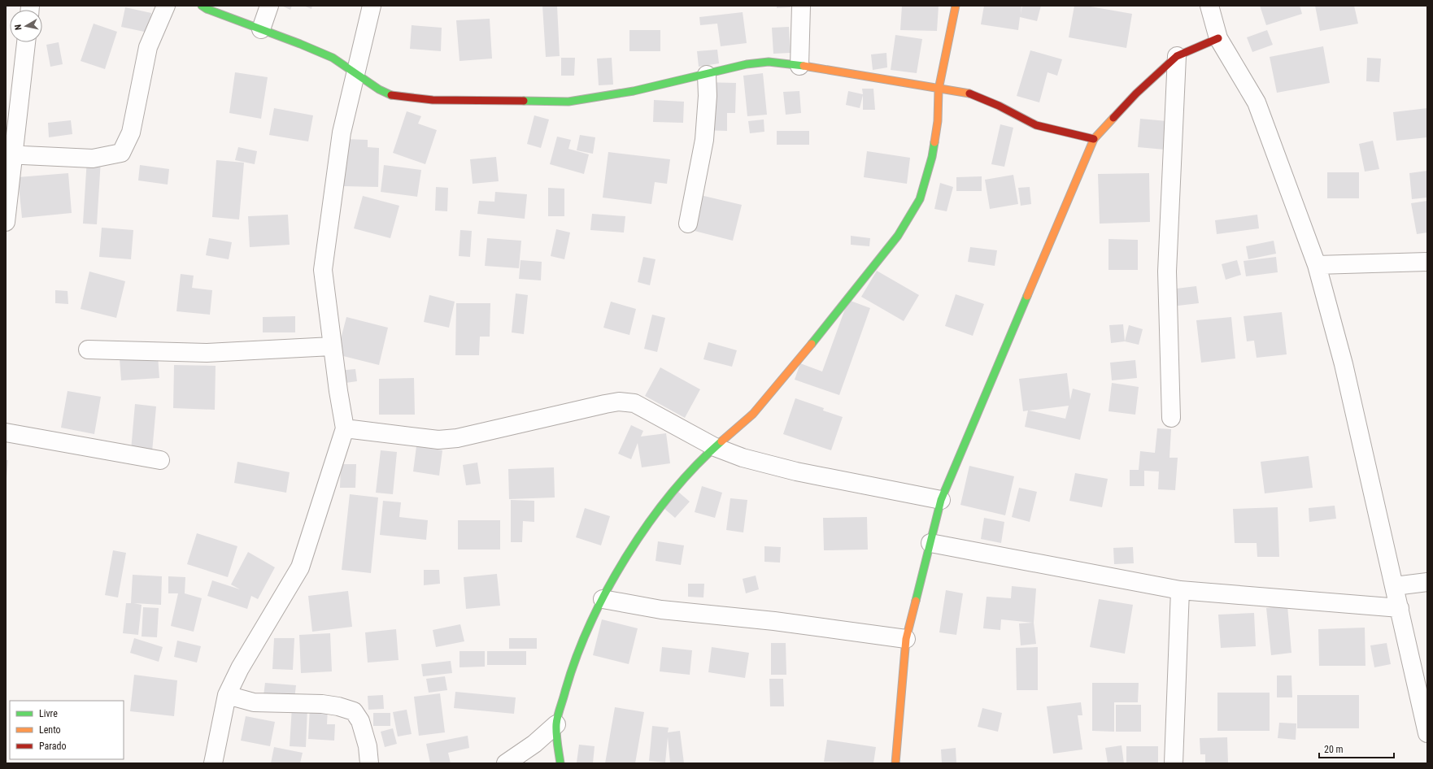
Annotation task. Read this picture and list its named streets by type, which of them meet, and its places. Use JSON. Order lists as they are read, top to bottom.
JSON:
{
  "legend": ["Livre", "Lento", "Parado"],
  "scale_bar": "20 m",
  "north": "left"
}
